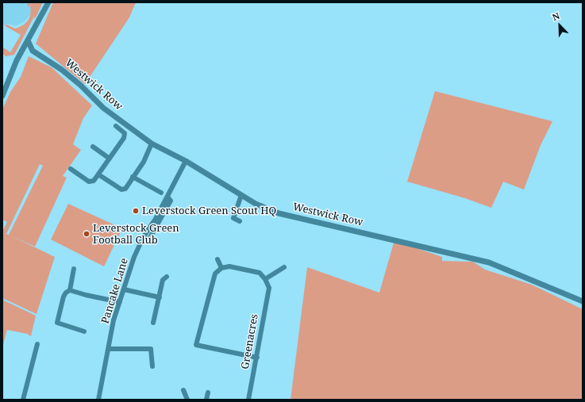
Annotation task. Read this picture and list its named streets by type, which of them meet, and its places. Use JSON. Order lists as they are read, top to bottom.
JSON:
{
  "streets": {
    "street": ["Westwick Row", "Pancake Lane", "Greenacres"]
  },
  "crossings": [
    ["Westwick Row", "Pancake Lane"]
  ],
  "places": ["Leverstock Green Scout HQ", "Leverstock Green Football Club"],
  "north": "top left"
}
